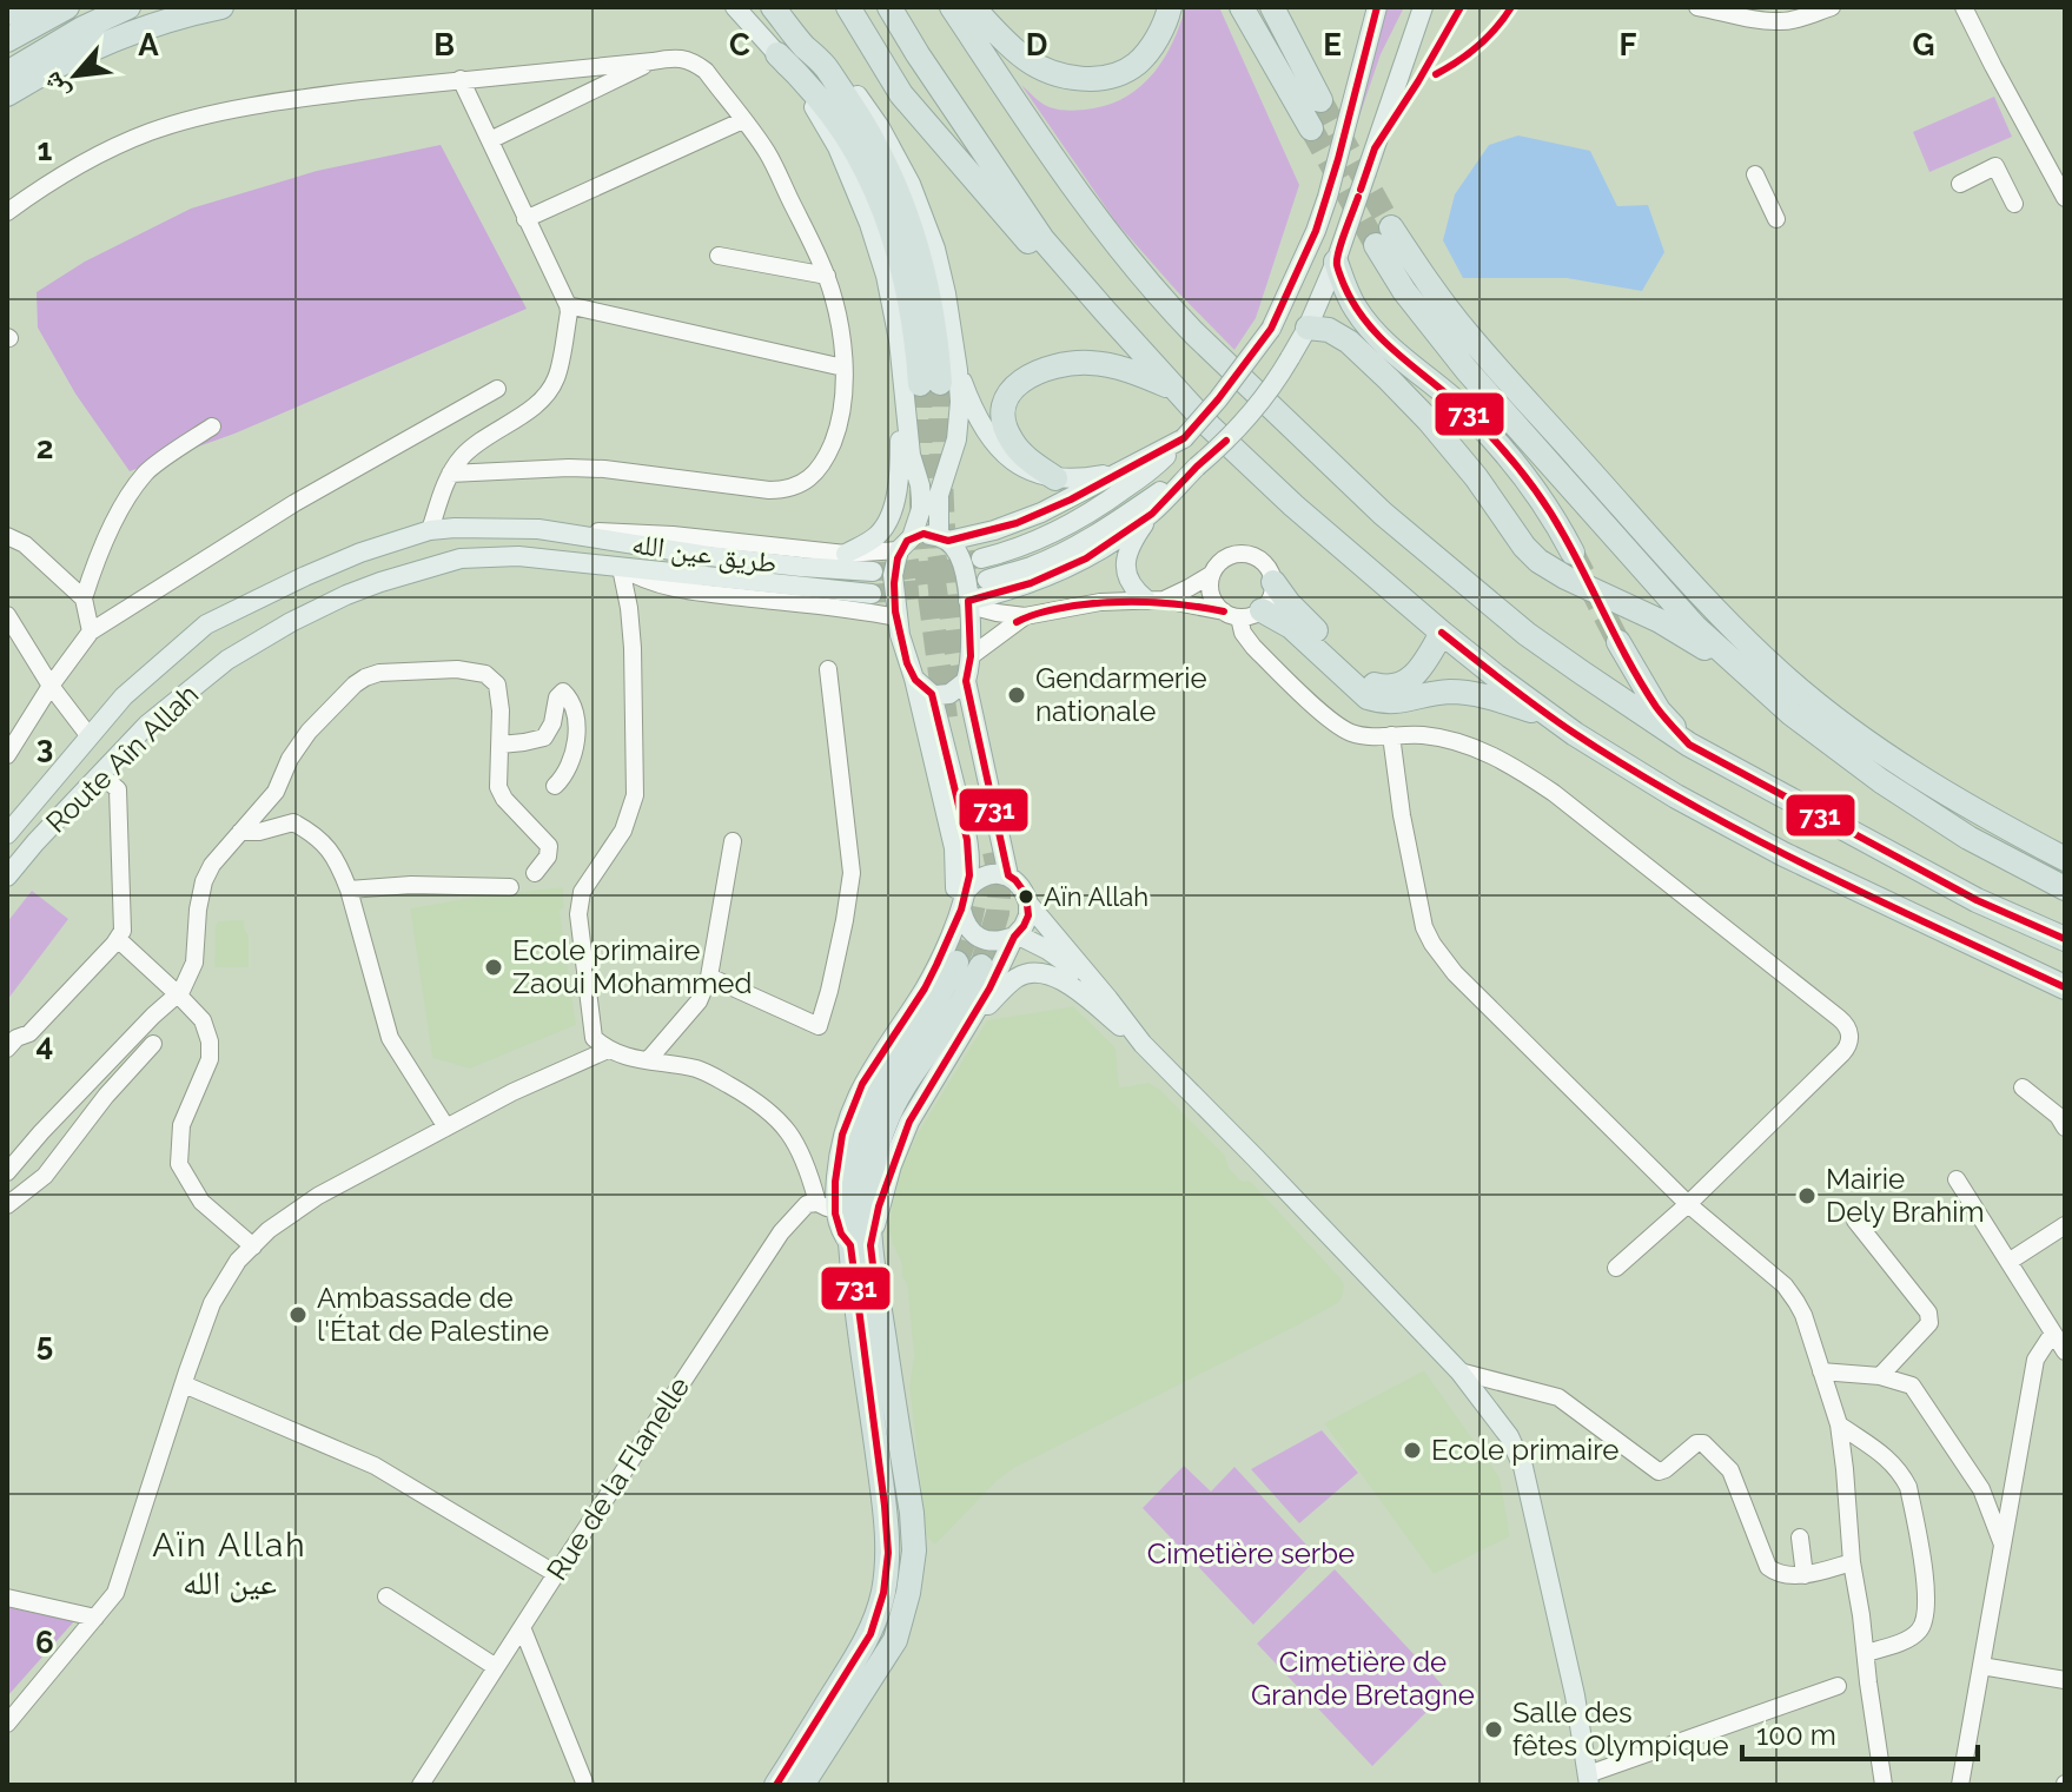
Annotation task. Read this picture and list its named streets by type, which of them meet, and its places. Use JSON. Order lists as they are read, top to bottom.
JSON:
{
  "streets": {
    "main road": ["طريق عين الله", "Route Aîn Allah"],
    "street": ["Rue de la Flanelle"]
  },
  "crossings": [
    ["طريق عين الله", "Route Aîn Allah"]
  ],
  "districts": ["Aïn Allah عين الله"],
  "parks": ["Cimetière serbe", "Cimetière de Grande Bretagne"],
  "places": [
    "Gendarmerie nationale",
    "Aïn Allah",
    "Ecole primaire Zaoui Mohammed",
    "Mairie Dely Brahim",
    "Ambassade de l'État de Palestine",
    "Ecole primaire",
    "Salle des fêtes Olympique"
  ],
  "lines": ["transit line 731"],
  "scale_bar": "100 m",
  "north": "bottom left",
  "grid": {
    "columns": [
      "A",
      "B",
      "C",
      "D",
      "E",
      "F",
      "G"
    ],
    "rows": [
      "1",
      "2",
      "3",
      "4",
      "5",
      "6"
    ]
  }
}
